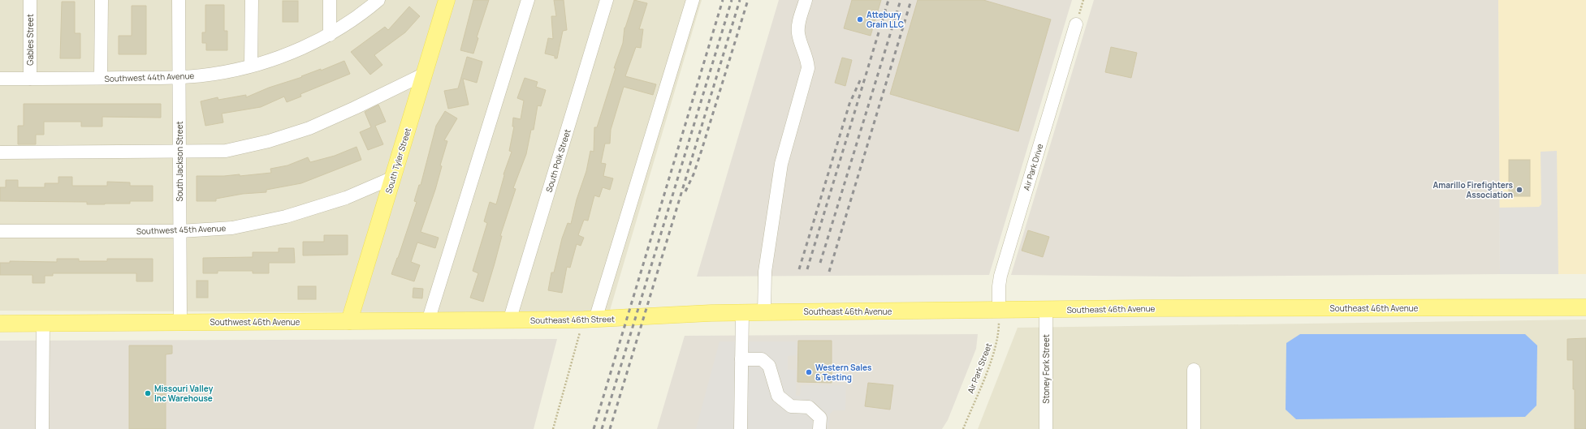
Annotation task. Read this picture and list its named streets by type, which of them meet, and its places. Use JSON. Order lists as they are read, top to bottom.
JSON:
{
  "streets": {
    "main road": [
      "South Tyler Street",
      "Southeast 46th Avenue",
      "Southeast 46th Street",
      "Southwest 46th Avenue"
    ],
    "street": [
      "Gables Street",
      "Southwest 44th Avenue",
      "South Polk Street",
      "South Jackson Street",
      "Air Park Drive",
      "Southwest 45th Avenue",
      "Stoney Fork Street"
    ],
    "path": ["Air Park Street"]
  },
  "crossings": [
    ["Gables Street", "Southwest 44th Avenue"],
    ["Southwest 44th Avenue", "South Jackson Street"],
    ["South Tyler Street", "Southwest 45th Avenue"],
    ["South Tyler Street", "Southwest 46th Avenue"],
    ["South Polk Street", "Southeast 46th Street"],
    ["South Polk Street", "Southwest 46th Avenue"],
    ["South Jackson Street", "Southwest 45th Avenue"],
    ["South Jackson Street", "Southwest 46th Avenue"],
    ["Air Park Drive", "Southeast 46th Avenue"],
    ["Air Park Drive", "Air Park Street"],
    ["Southeast 46th Avenue", "Southeast 46th Street"],
    ["Southeast 46th Avenue", "Air Park Street"],
    ["Southeast 46th Avenue", "Stoney Fork Street"],
    ["Southeast 46th Street", "Southwest 46th Avenue"]
  ],
  "places": [
    "Attebury Grain LLC",
    "Amarillo Firefighters Association",
    "Western Sales & Testing",
    "Missouri Valley Inc Warehouse"
  ]
}
